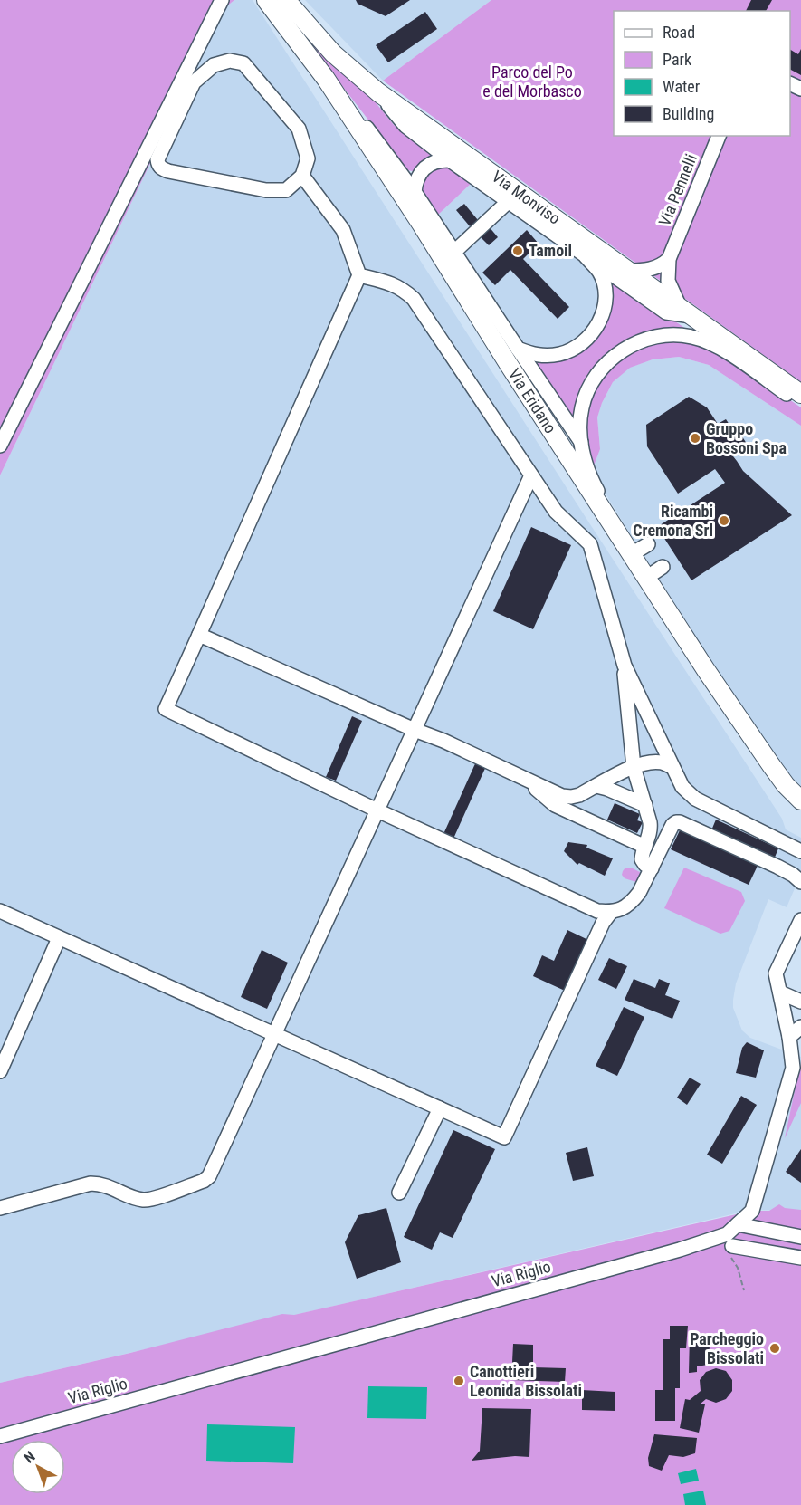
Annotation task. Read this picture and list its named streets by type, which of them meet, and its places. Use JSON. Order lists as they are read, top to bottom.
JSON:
{
  "streets": {
    "main road": ["Via Monviso", "Via Eridano"],
    "street": ["Via Pennelli", "Via Riglio"]
  },
  "crossings": [
    ["Via Pennelli", "Via Monviso"]
  ],
  "parks": ["Parco del Po e del Morbasco"],
  "places": [
    "Tamoil",
    "Gruppo Bossoni Spa",
    "Ricambi Cremona Srl",
    "Parcheggio Bissolati",
    "Canottieri Leonida Bissolati"
  ],
  "legend": [
    "Road",
    "Park",
    "Water",
    "Building"
  ],
  "north": "top left"
}
